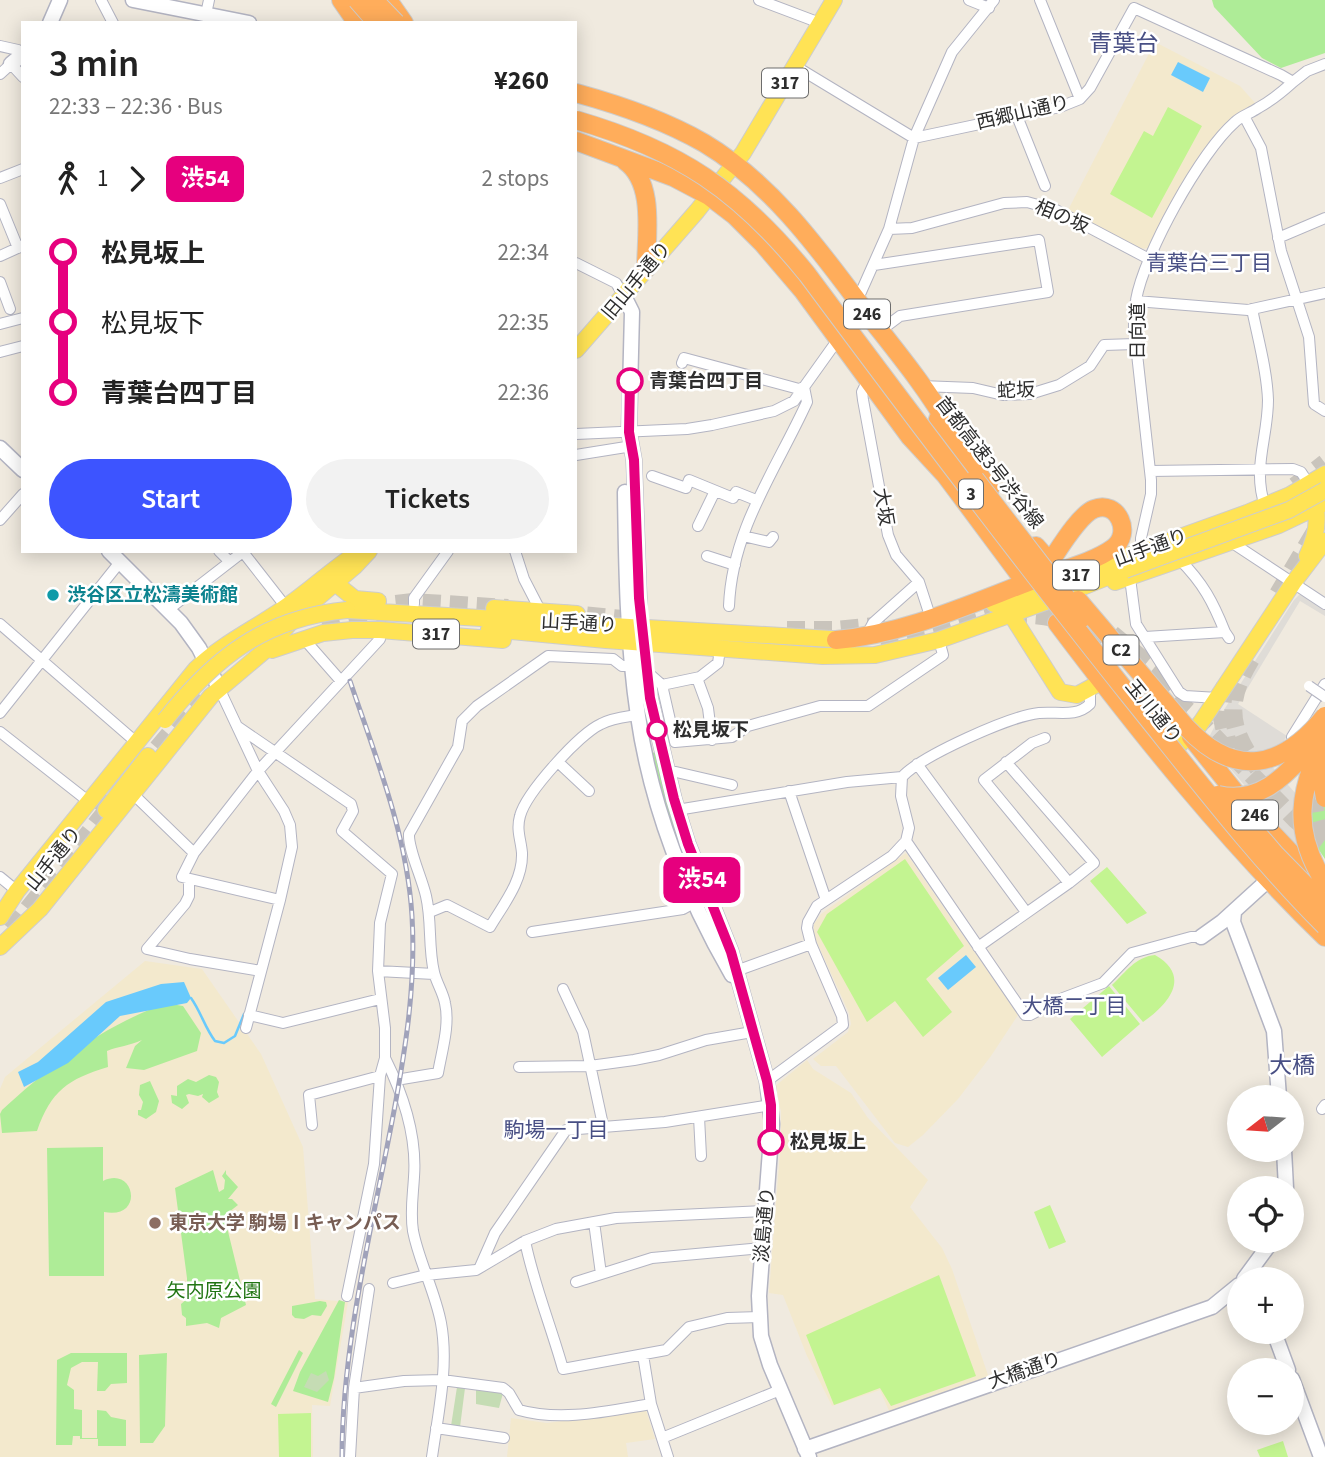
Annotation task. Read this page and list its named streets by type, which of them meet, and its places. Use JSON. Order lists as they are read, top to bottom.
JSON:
{
  "streets": {
    "highway": [
      "246",
      "首都高速3号渋谷線",
      "3",
      "C2",
      "玉川通り"
    ],
    "main road": [
      "317",
      "旧山手通り",
      "山手通り",
      "淡島通り",
      "大橋通り"
    ],
    "street": [
      "西郷山通り",
      "相の坂",
      "日向道",
      "蛇坂",
      "大坂"
    ]
  },
  "crossings": [
    ["317", "旧山手通り"],
    ["317", "246"],
    ["317", "山手通り"],
    ["西郷山通り", "日向道"],
    ["相の坂", "日向道"],
    ["旧山手通り", "246"],
    ["246", "蛇坂"],
    ["246", "大坂"],
    ["246", "玉川通り"],
    ["日向道", "蛇坂"],
    ["日向道", "山手通り"],
    ["首都高速3号渋谷線", "C2"],
    ["大坂", "山手通り"],
    ["淡島通り", "大橋通り"]
  ],
  "districts": [
    "青葉台",
    "青葉台三丁目",
    "大橋二丁目",
    "大橋",
    "駒場一丁目"
  ],
  "parks": ["矢内原公園"],
  "places": [
    "青葉台四丁目",
    "渋谷区立松濤美術館",
    "松見坂下",
    "松見坂上",
    "東京大学 駒場Ⅰキャンパス"
  ],
  "lines": ["bus line 渋54"],
  "north": "left",
  "page": {
    "on_map": "渋54",
    "heading": ["3 min", "22:33 – 22:36 · Bus", "¥260"],
    "legs": ["1", "渋54", "2 stops"],
    "list": [
      {
        "name": "松見坂上",
        "value": "22:34"
      },
      {
        "name": "松見坂下",
        "value": "22:35"
      },
      {
        "name": "青葉台四丁目",
        "value": "22:36"
      }
    ],
    "buttons": ["Start", "Tickets"],
    "map_buttons": ["+", "−"]
  }
}
